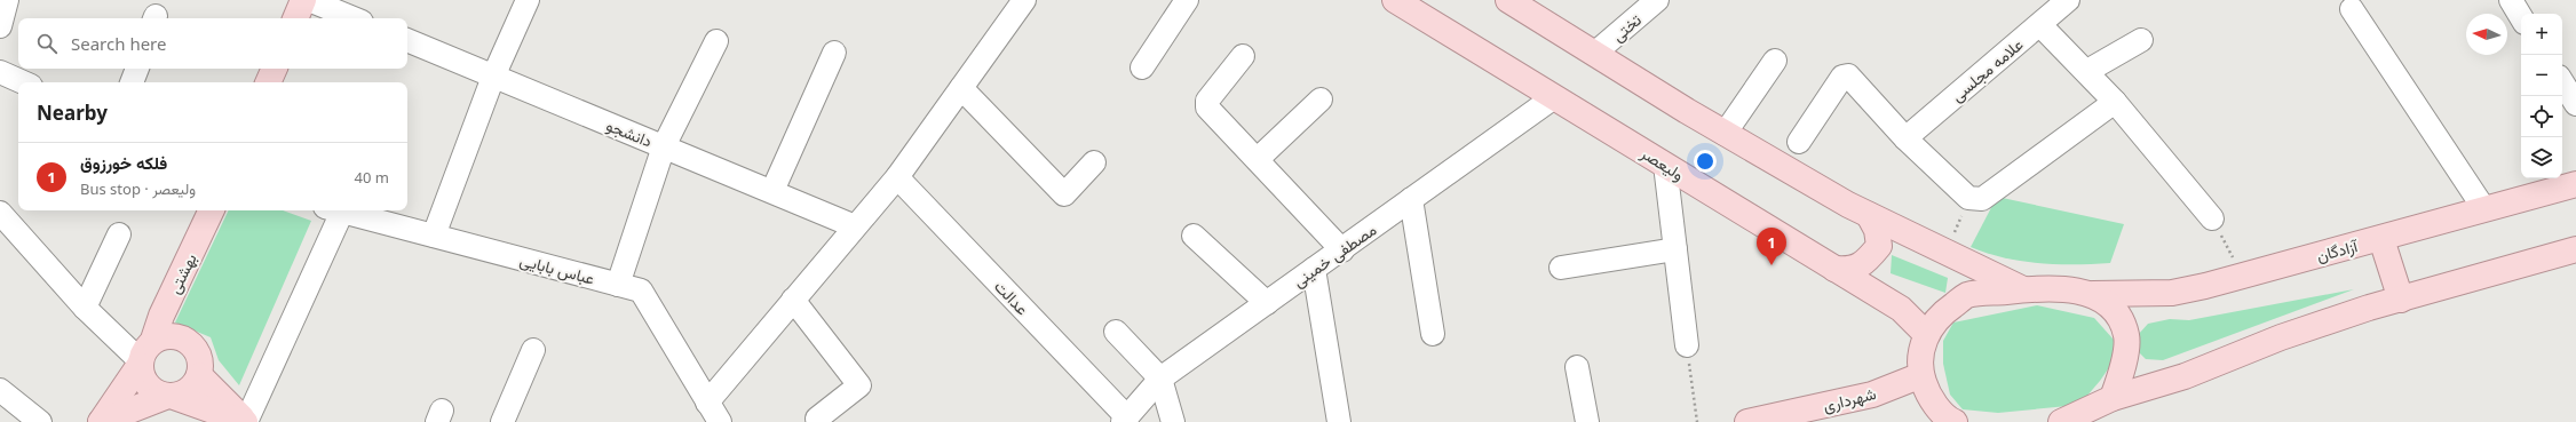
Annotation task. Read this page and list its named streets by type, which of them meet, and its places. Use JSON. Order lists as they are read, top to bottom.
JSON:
{
  "streets": {
    "main road": [
      "ولیعصر",
      "آزادگان",
      "بهشتی",
      "شهرداری"
    ],
    "street": [
      "تختی",
      "علامه مجلسی",
      "دانشجو",
      "مصطفی خمینی",
      "عباس بابایی",
      "عدالت"
    ]
  },
  "crossings": [
    ["ولیعصر", "مصطفی خمینی"],
    ["مصطفی خمینی", "عدالت"]
  ],
  "north": "left",
  "page": {
    "map_buttons": ["+", "−"],
    "search": "Search here",
    "heading": "Nearby",
    "list": [
      {
        "mark": "1",
        "name": "فلکه خورزوق",
        "note": "Bus stop · ولیعصر",
        "value": "40 m"
      }
    ],
    "pins": "1"
  }
}
